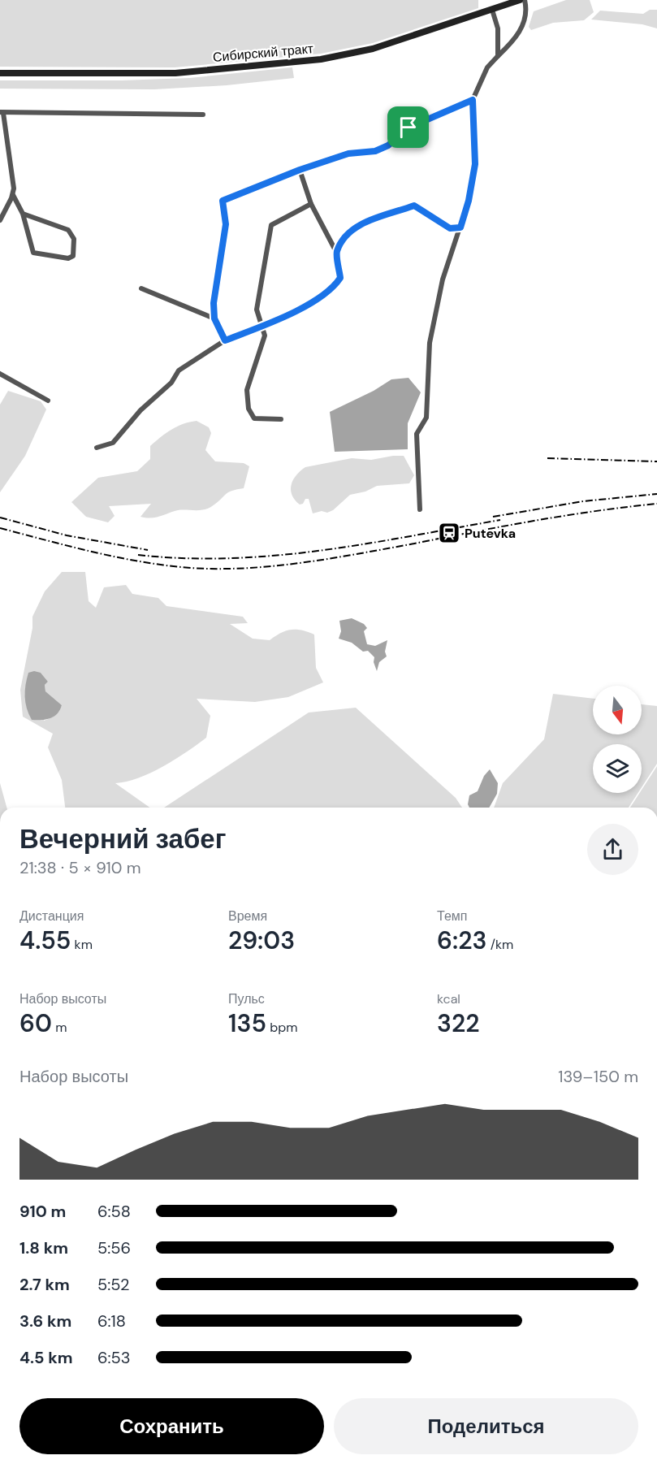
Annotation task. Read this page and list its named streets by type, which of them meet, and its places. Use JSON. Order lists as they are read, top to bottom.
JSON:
{
  "streets": {
    "main road": ["Сибирский тракт"]
  },
  "places": {
    "station": ["Putevka"]
  },
  "north": "bottom",
  "page": {
    "heading": ["Вечерний забег", "21:38 · 5 × 910 m"],
    "stats": [
      ["Дистанция", "4.55 km"],
      ["Время", "29:03"],
      ["Темп", "6:23 /km"],
      ["Набор высоты", "60 m"],
      ["Пульс", "135 bpm"],
      ["kcal", "322"]
    ],
    "chart": ["Набор высоты", "139–150 m"],
    "list": [
      {
        "name": "910 m",
        "note": "6:58"
      },
      {
        "name": "1.8 km",
        "note": "5:56"
      },
      {
        "name": "2.7 km",
        "note": "5:52"
      },
      {
        "name": "3.6 km",
        "note": "6:18"
      },
      {
        "name": "4.5 km",
        "note": "6:53"
      }
    ],
    "buttons": ["Сохранить", "Поделиться"]
  }
}
